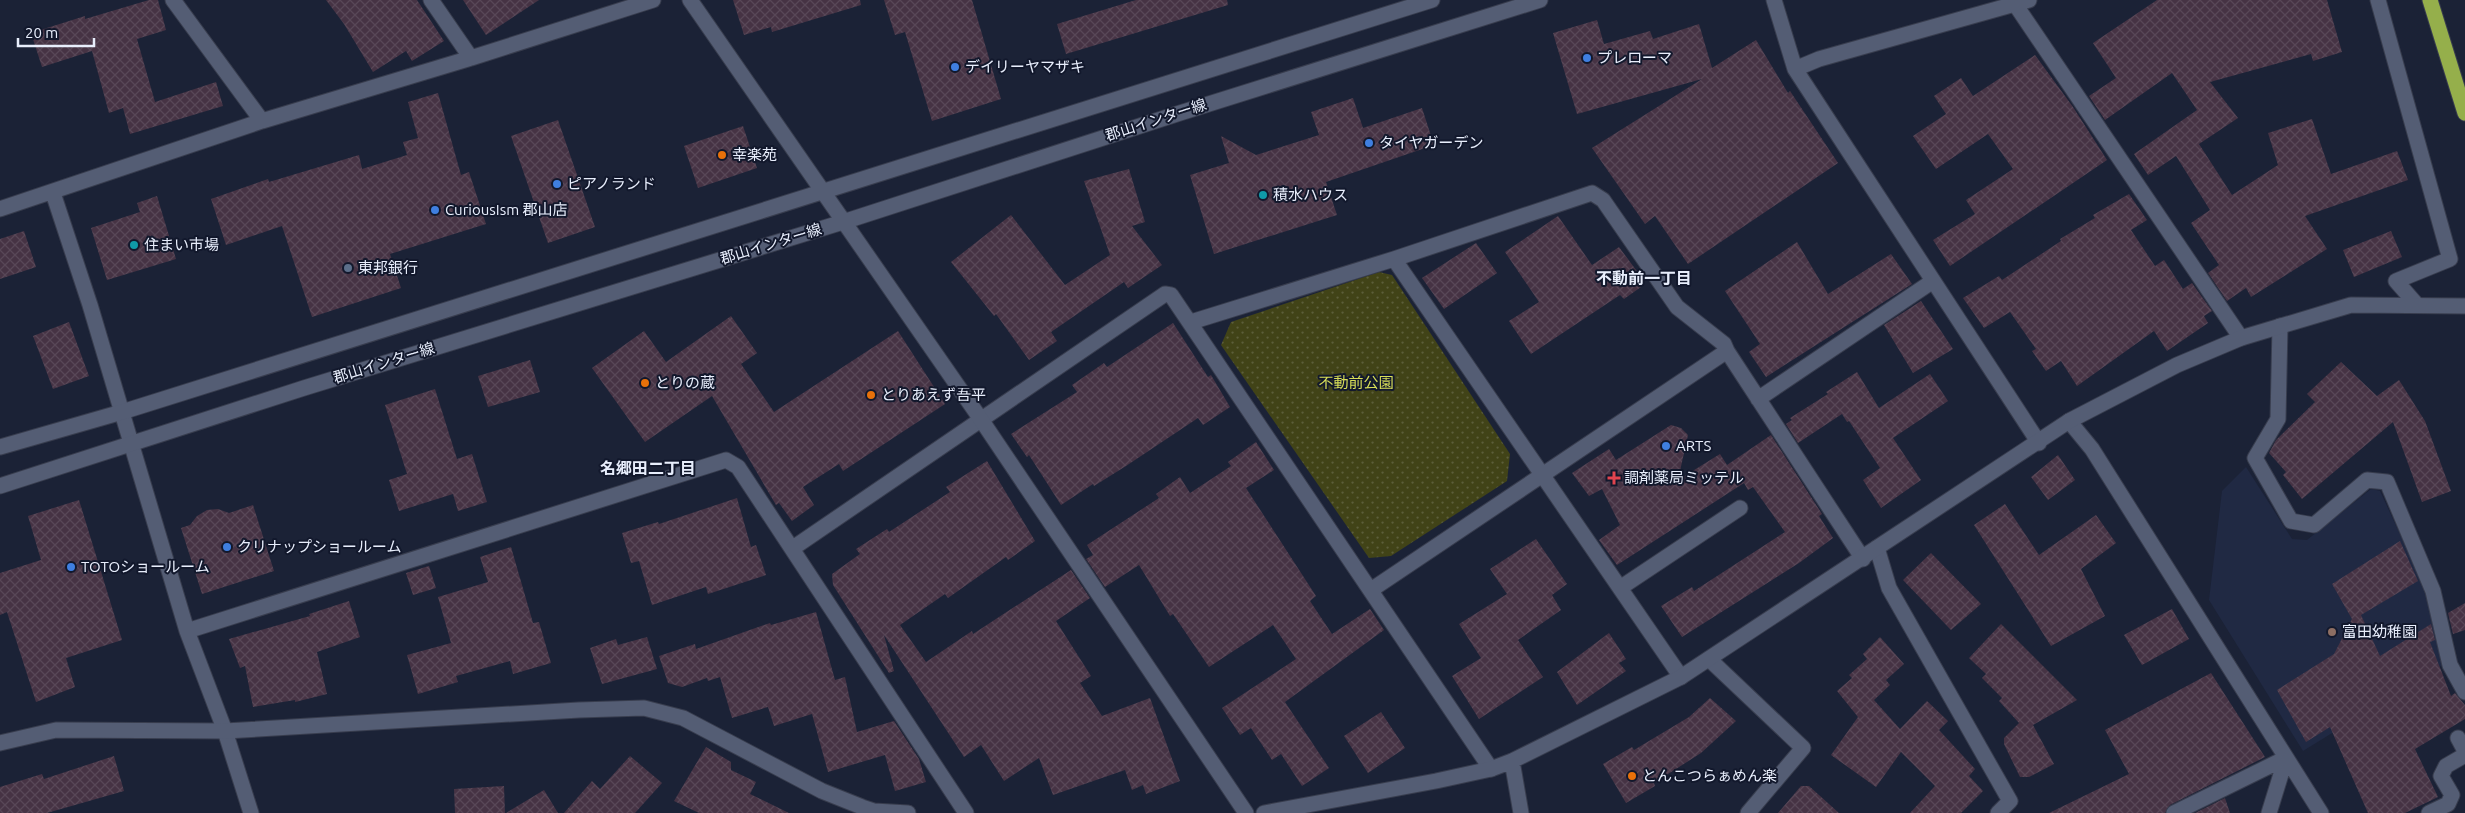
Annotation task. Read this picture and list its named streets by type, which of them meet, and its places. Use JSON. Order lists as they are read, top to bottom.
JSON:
{
  "streets": {
    "street": ["郡山インター線"]
  },
  "districts": ["不動前一丁目", "名郷田二丁目"],
  "parks": ["不動前公園"],
  "places": {
    "other": [
      "プレローマ",
      "デイリーヤマザキ",
      "タイヤガーデン",
      "幸楽苑",
      "ピアノランド",
      "積水ハウス",
      "CuriousIsm 郡山店",
      "住まい市場",
      "東邦銀行",
      "とりの蔵",
      "とりあえず吾平",
      "ARTS",
      "クリナップショールーム",
      "TOTOショールーム",
      "富田幼稚園",
      "とんこつらぁめん楽"
    ],
    "health": ["調剤薬局ミッテル"]
  },
  "scale_bar": "20 m"
}
